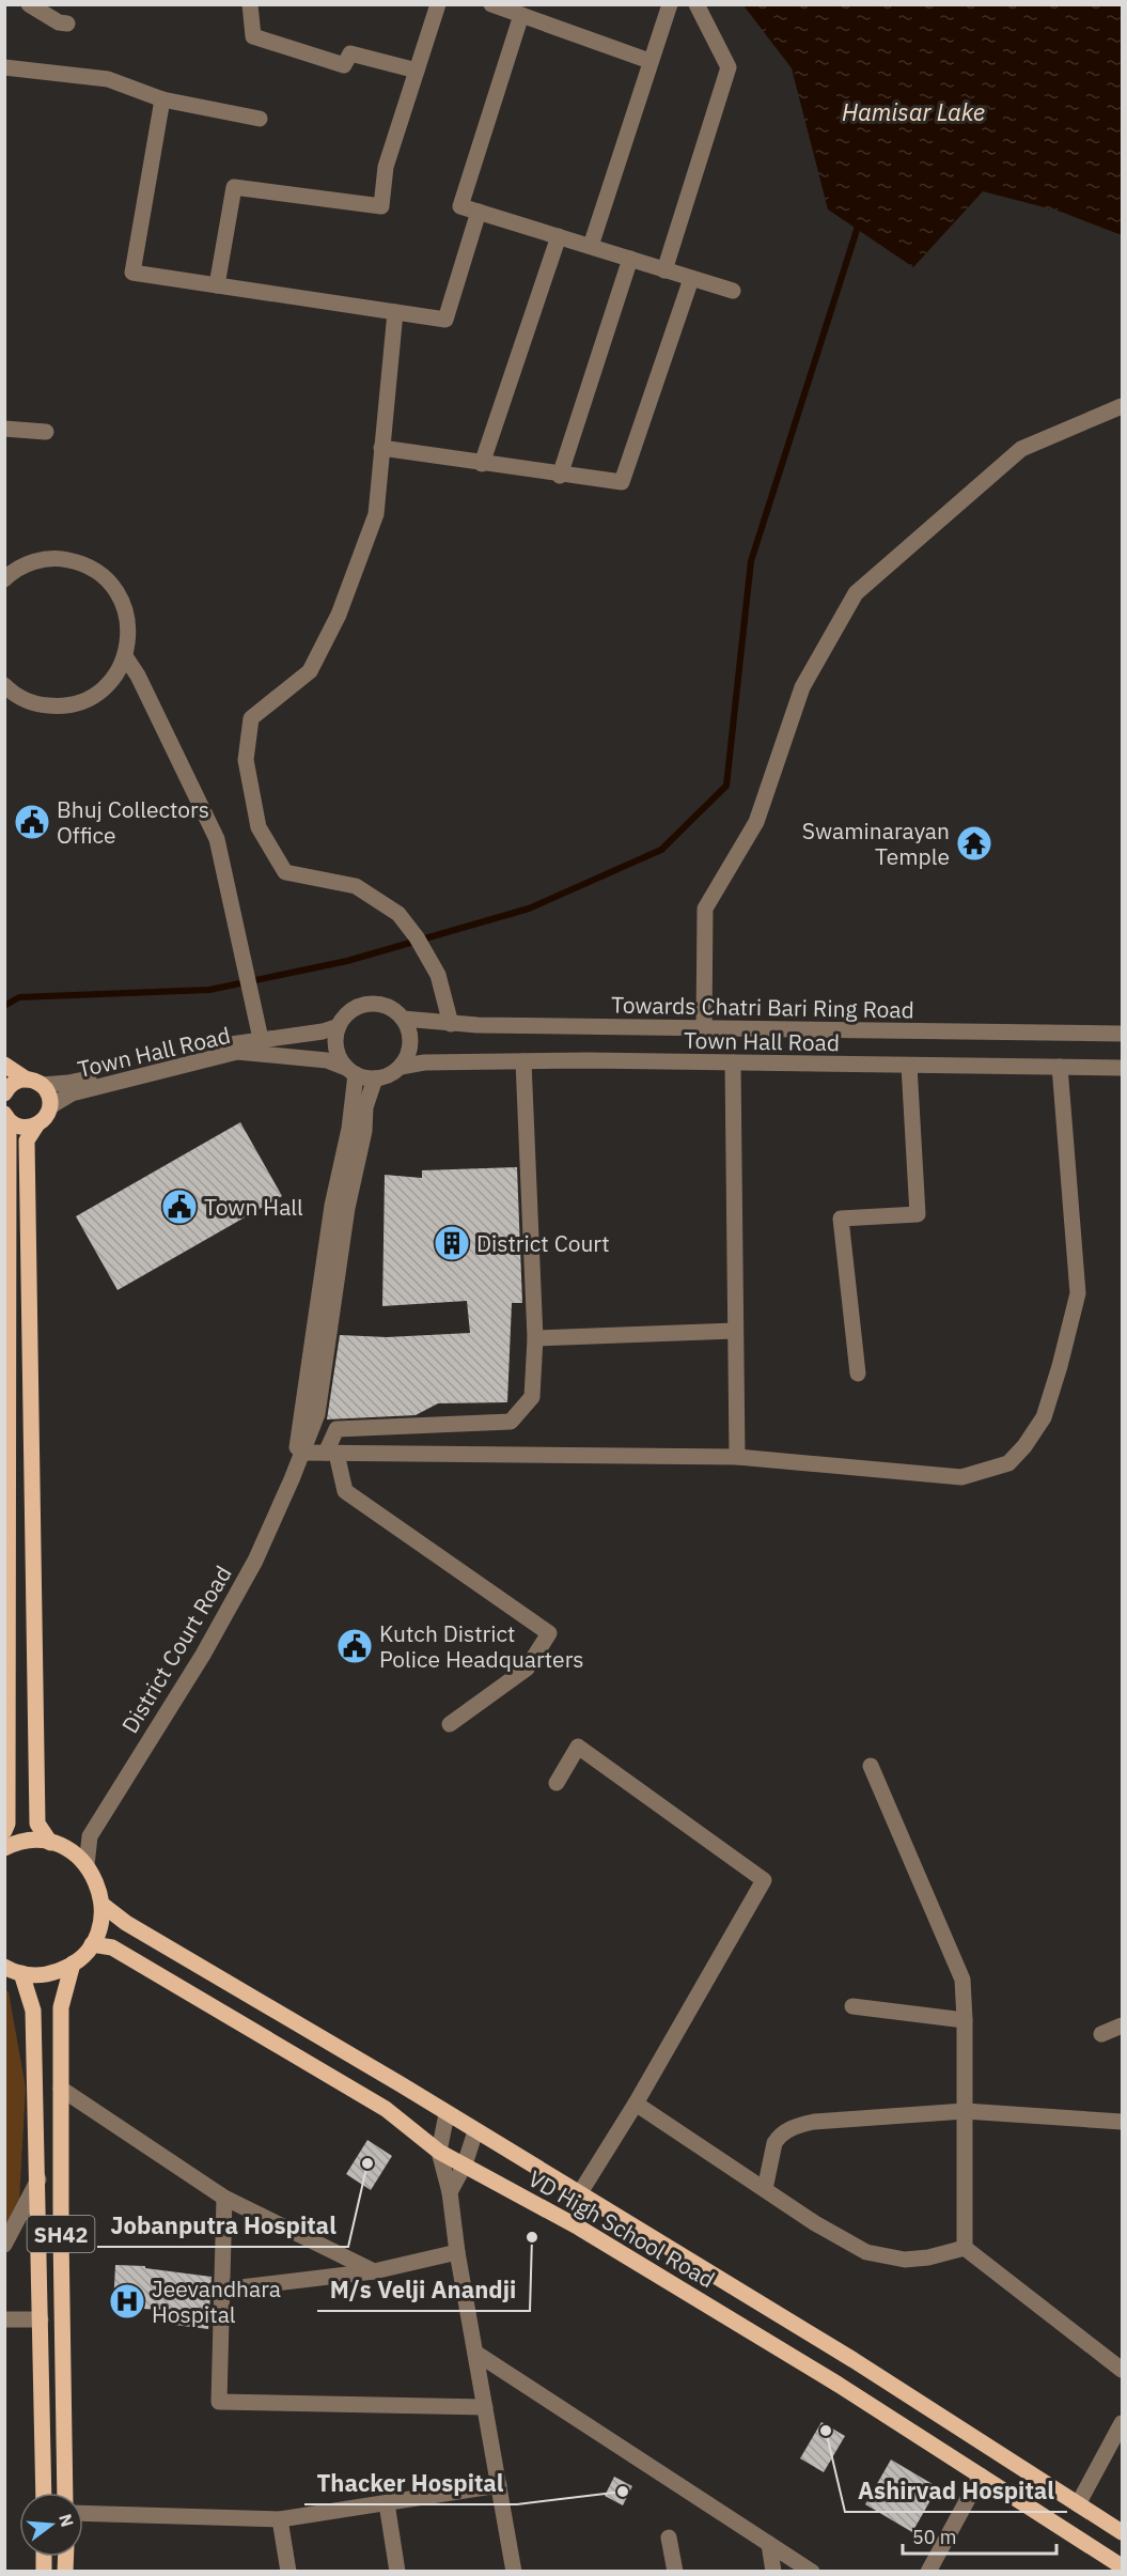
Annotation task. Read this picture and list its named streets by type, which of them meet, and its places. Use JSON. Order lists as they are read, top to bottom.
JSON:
{
  "streets": {
    "main road": ["VD High School Road", "SH42"],
    "street": ["Towards Chatri Bari Ring Road", "Town Hall Road", "District Court Road"]
  },
  "crossings": [
    ["Towards Chatri Bari Ring Road", "Town Hall Road"],
    ["Towards Chatri Bari Ring Road", "District Court Road"],
    ["Town Hall Road", "District Court Road"]
  ],
  "water": ["Hamisar Lake"],
  "places": {
    "public building": ["Bhuj Collectors Office", "Town Hall", "Kutch District Police Headquarters"],
    "temple": ["Swaminarayan Temple"],
    "building": ["District Court"],
    "other": [
      "Jobanputra Hospital",
      "M/s Velji Anandji",
      "Ashirvad Hospital",
      "Thacker Hospital"
    ],
    "hospital": ["Jeevandhara Hospital"]
  },
  "scale_bar": "50 m",
  "north": "right"
}
